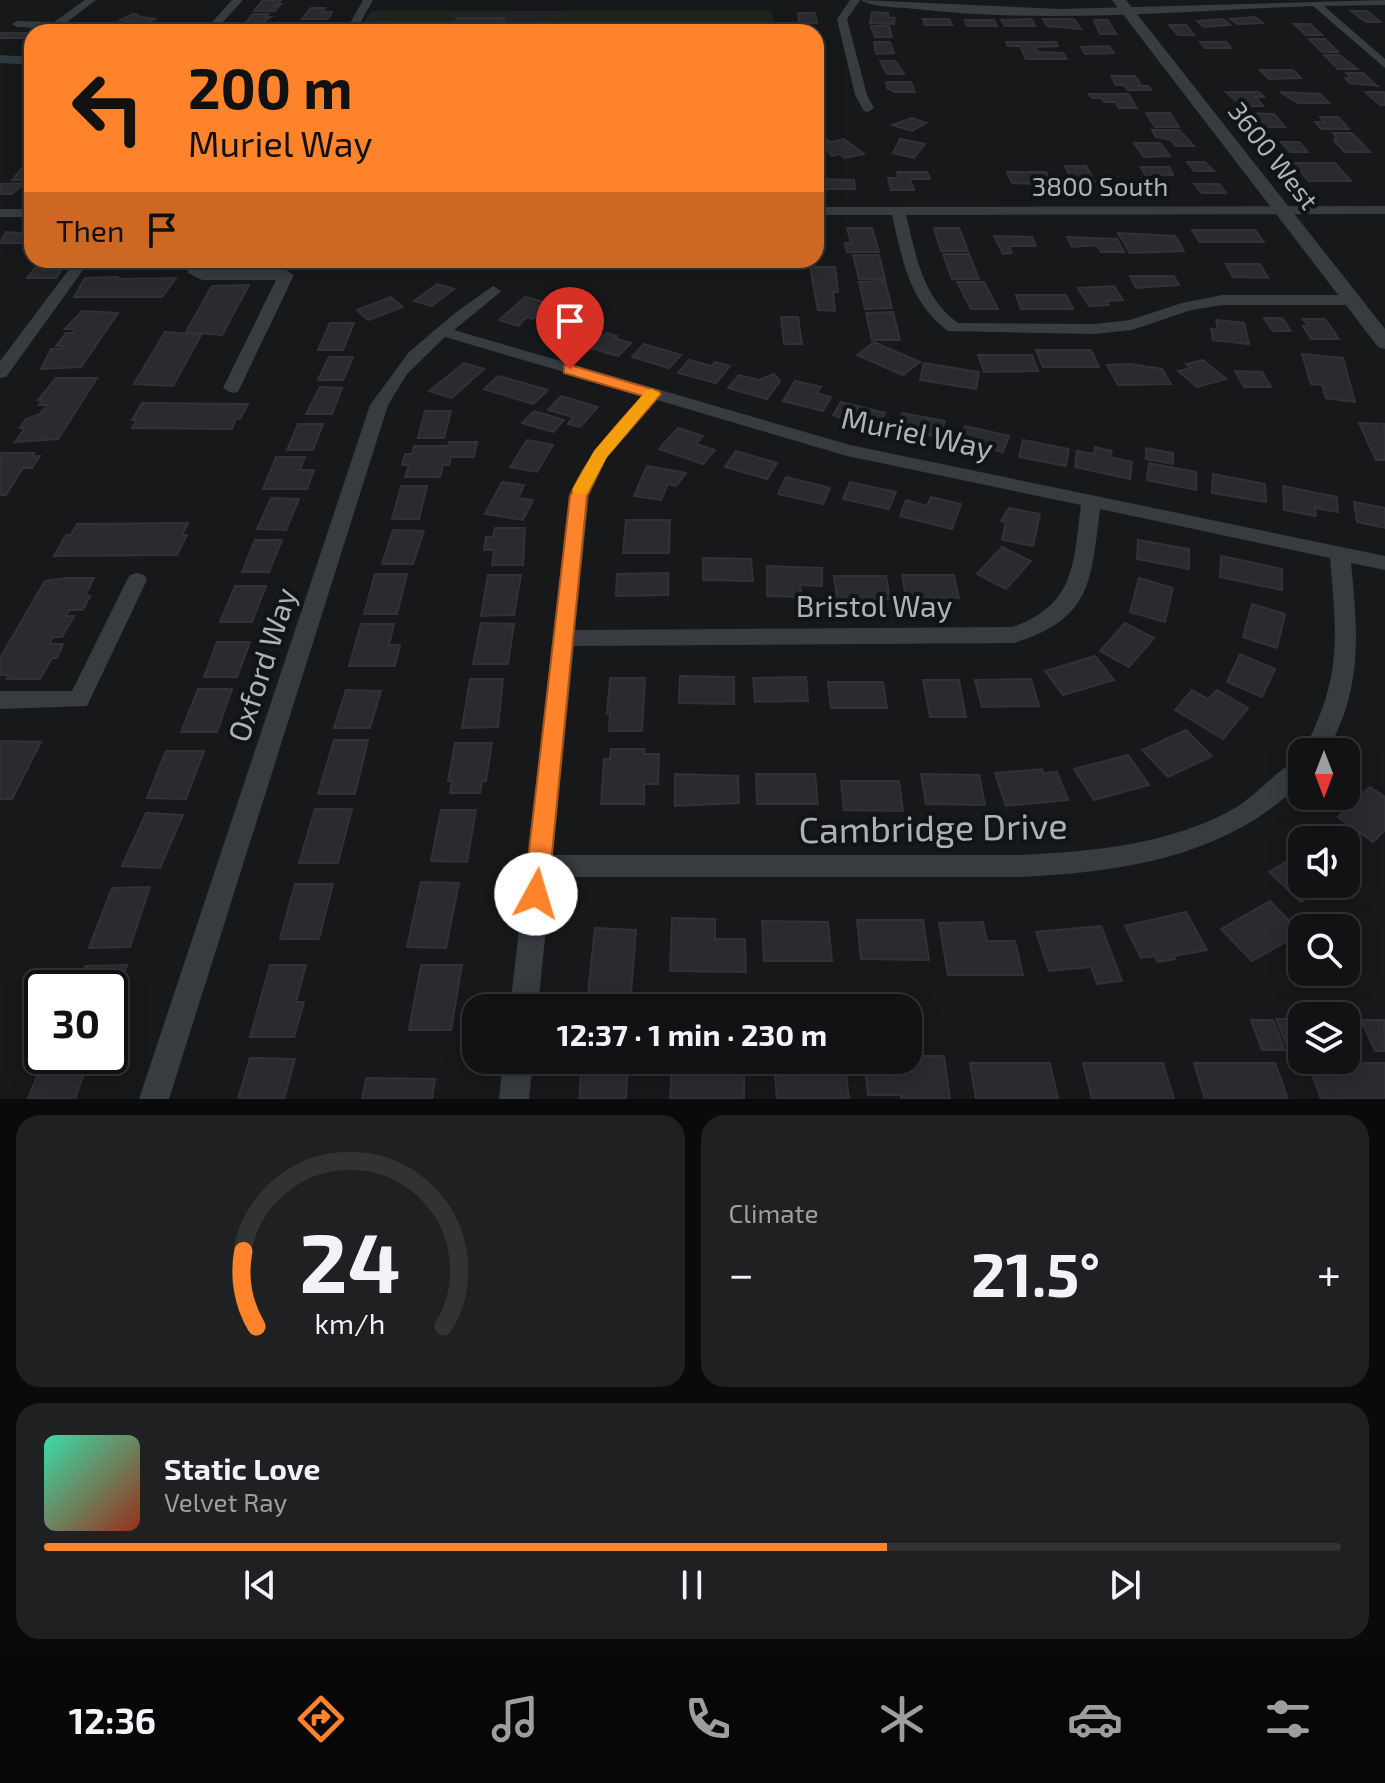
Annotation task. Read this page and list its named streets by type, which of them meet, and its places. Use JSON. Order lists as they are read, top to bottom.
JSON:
{
  "streets": {
    "street": [
      "3600 West",
      "3800 South",
      "Muriel Way",
      "Bristol Way",
      "Oxford Way",
      "Cambridge Drive"
    ]
  },
  "crossings": [
    ["3600 West", "3800 South"],
    ["Muriel Way", "Bristol Way"],
    ["Muriel Way", "Oxford Way"]
  ],
  "north": "bottom",
  "page": {
    "turn": ["200 m", "Muriel Way"],
    "then": "Then",
    "limit": "30",
    "trip": "12:37 · 1 min · 230 m",
    "tile": "Climate",
    "heat": ["−", "21.5°", "+"],
    "song": ["Static Love", "Velvet Ray"],
    "tabs": "12:36",
    "gauge": ["24", "km/h"]
  }
}
